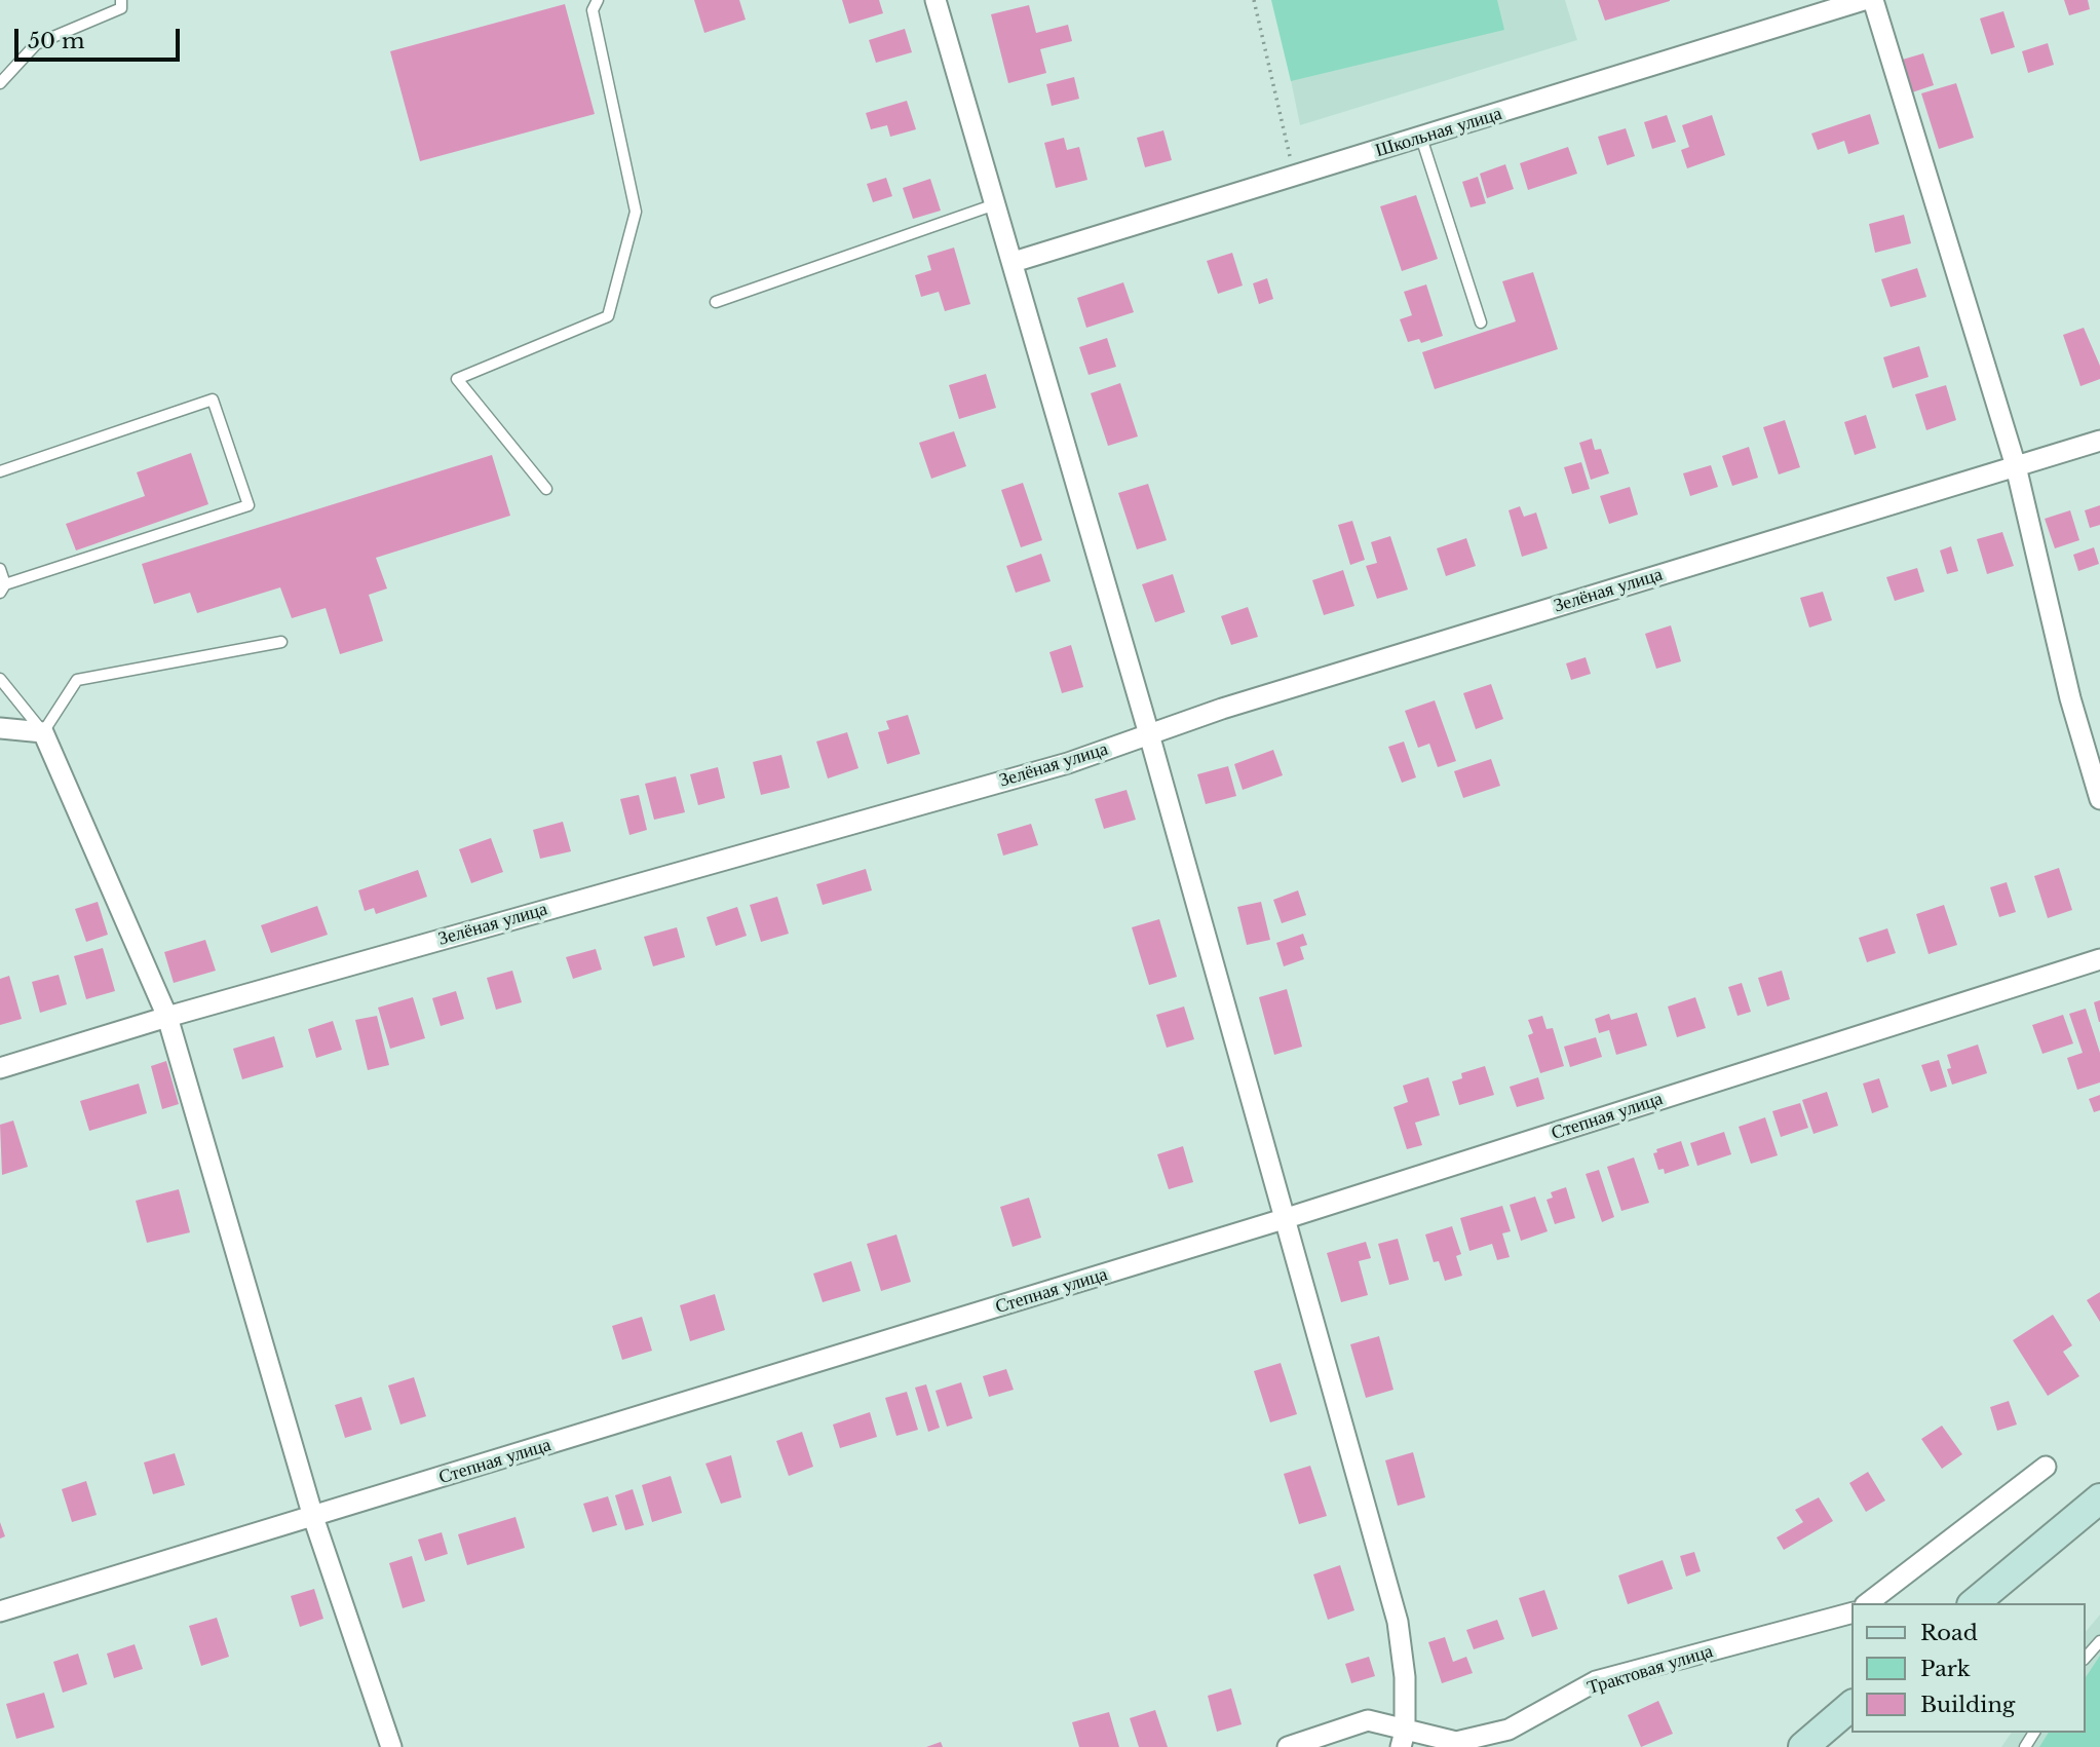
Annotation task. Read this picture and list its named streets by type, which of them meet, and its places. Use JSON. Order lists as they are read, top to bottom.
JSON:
{
  "streets": {
    "street": [
      "Школьная улица",
      "Зелёная улица",
      "Степная улица",
      "Трактовая улица"
    ]
  },
  "legend": ["Road", "Park", "Building"],
  "scale_bar": "50 m"
}
